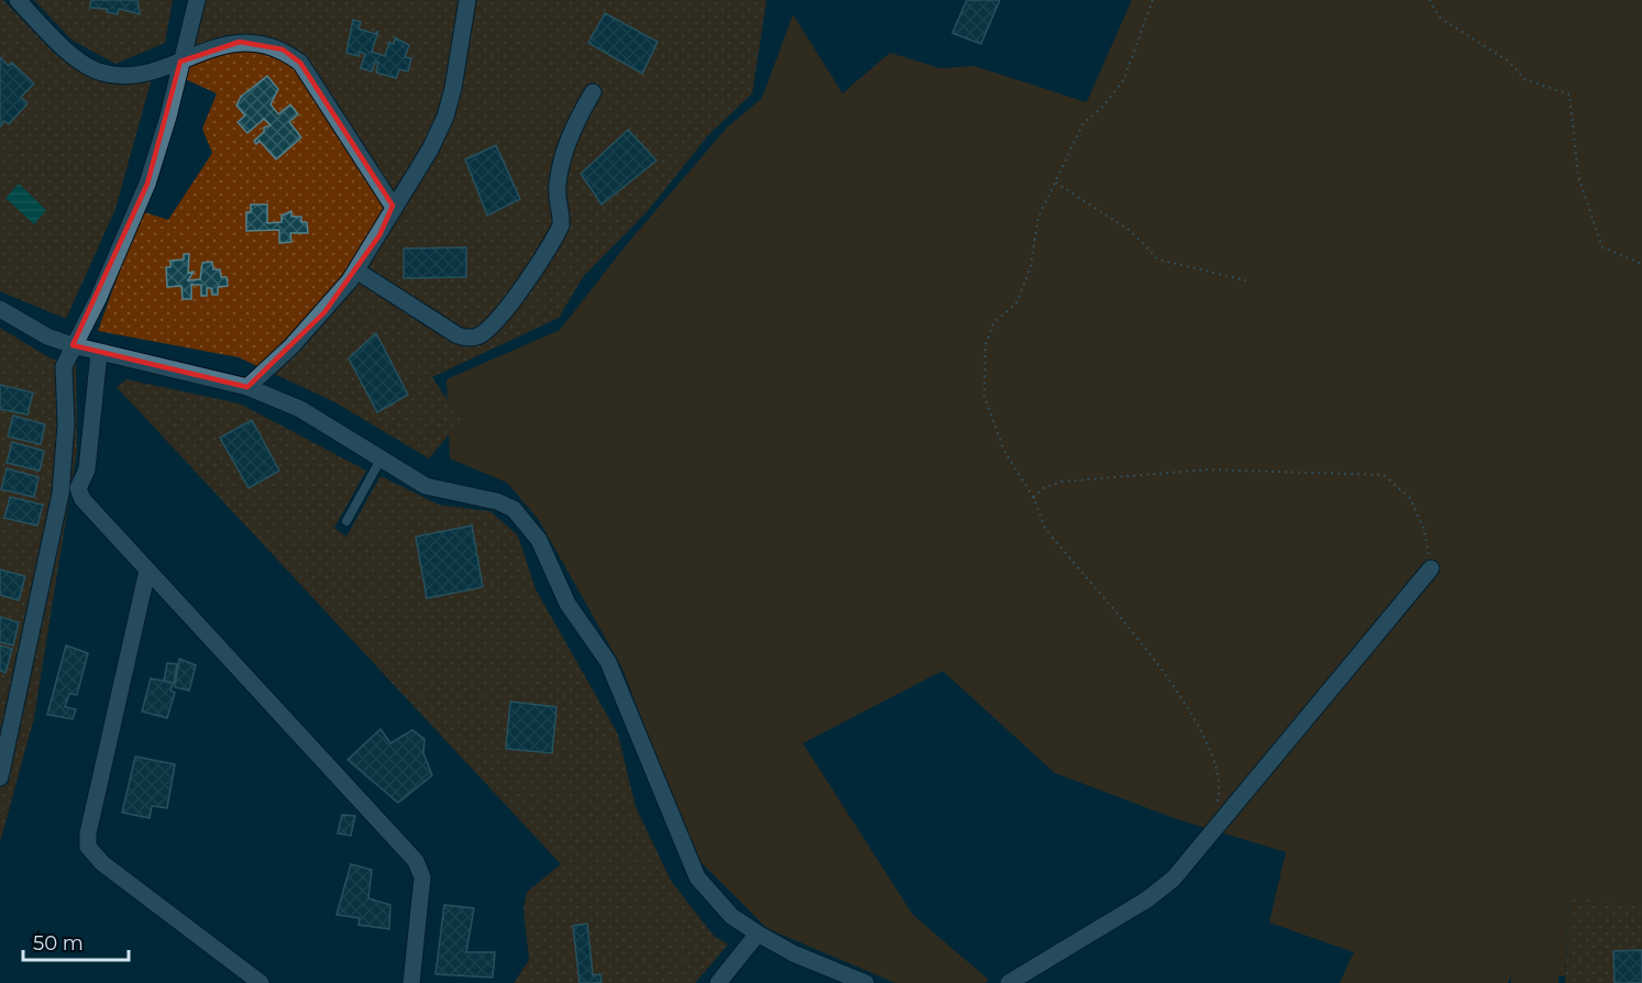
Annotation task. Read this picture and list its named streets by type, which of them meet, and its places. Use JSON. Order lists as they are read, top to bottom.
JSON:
{
  "scale_bar": "50 m"
}
